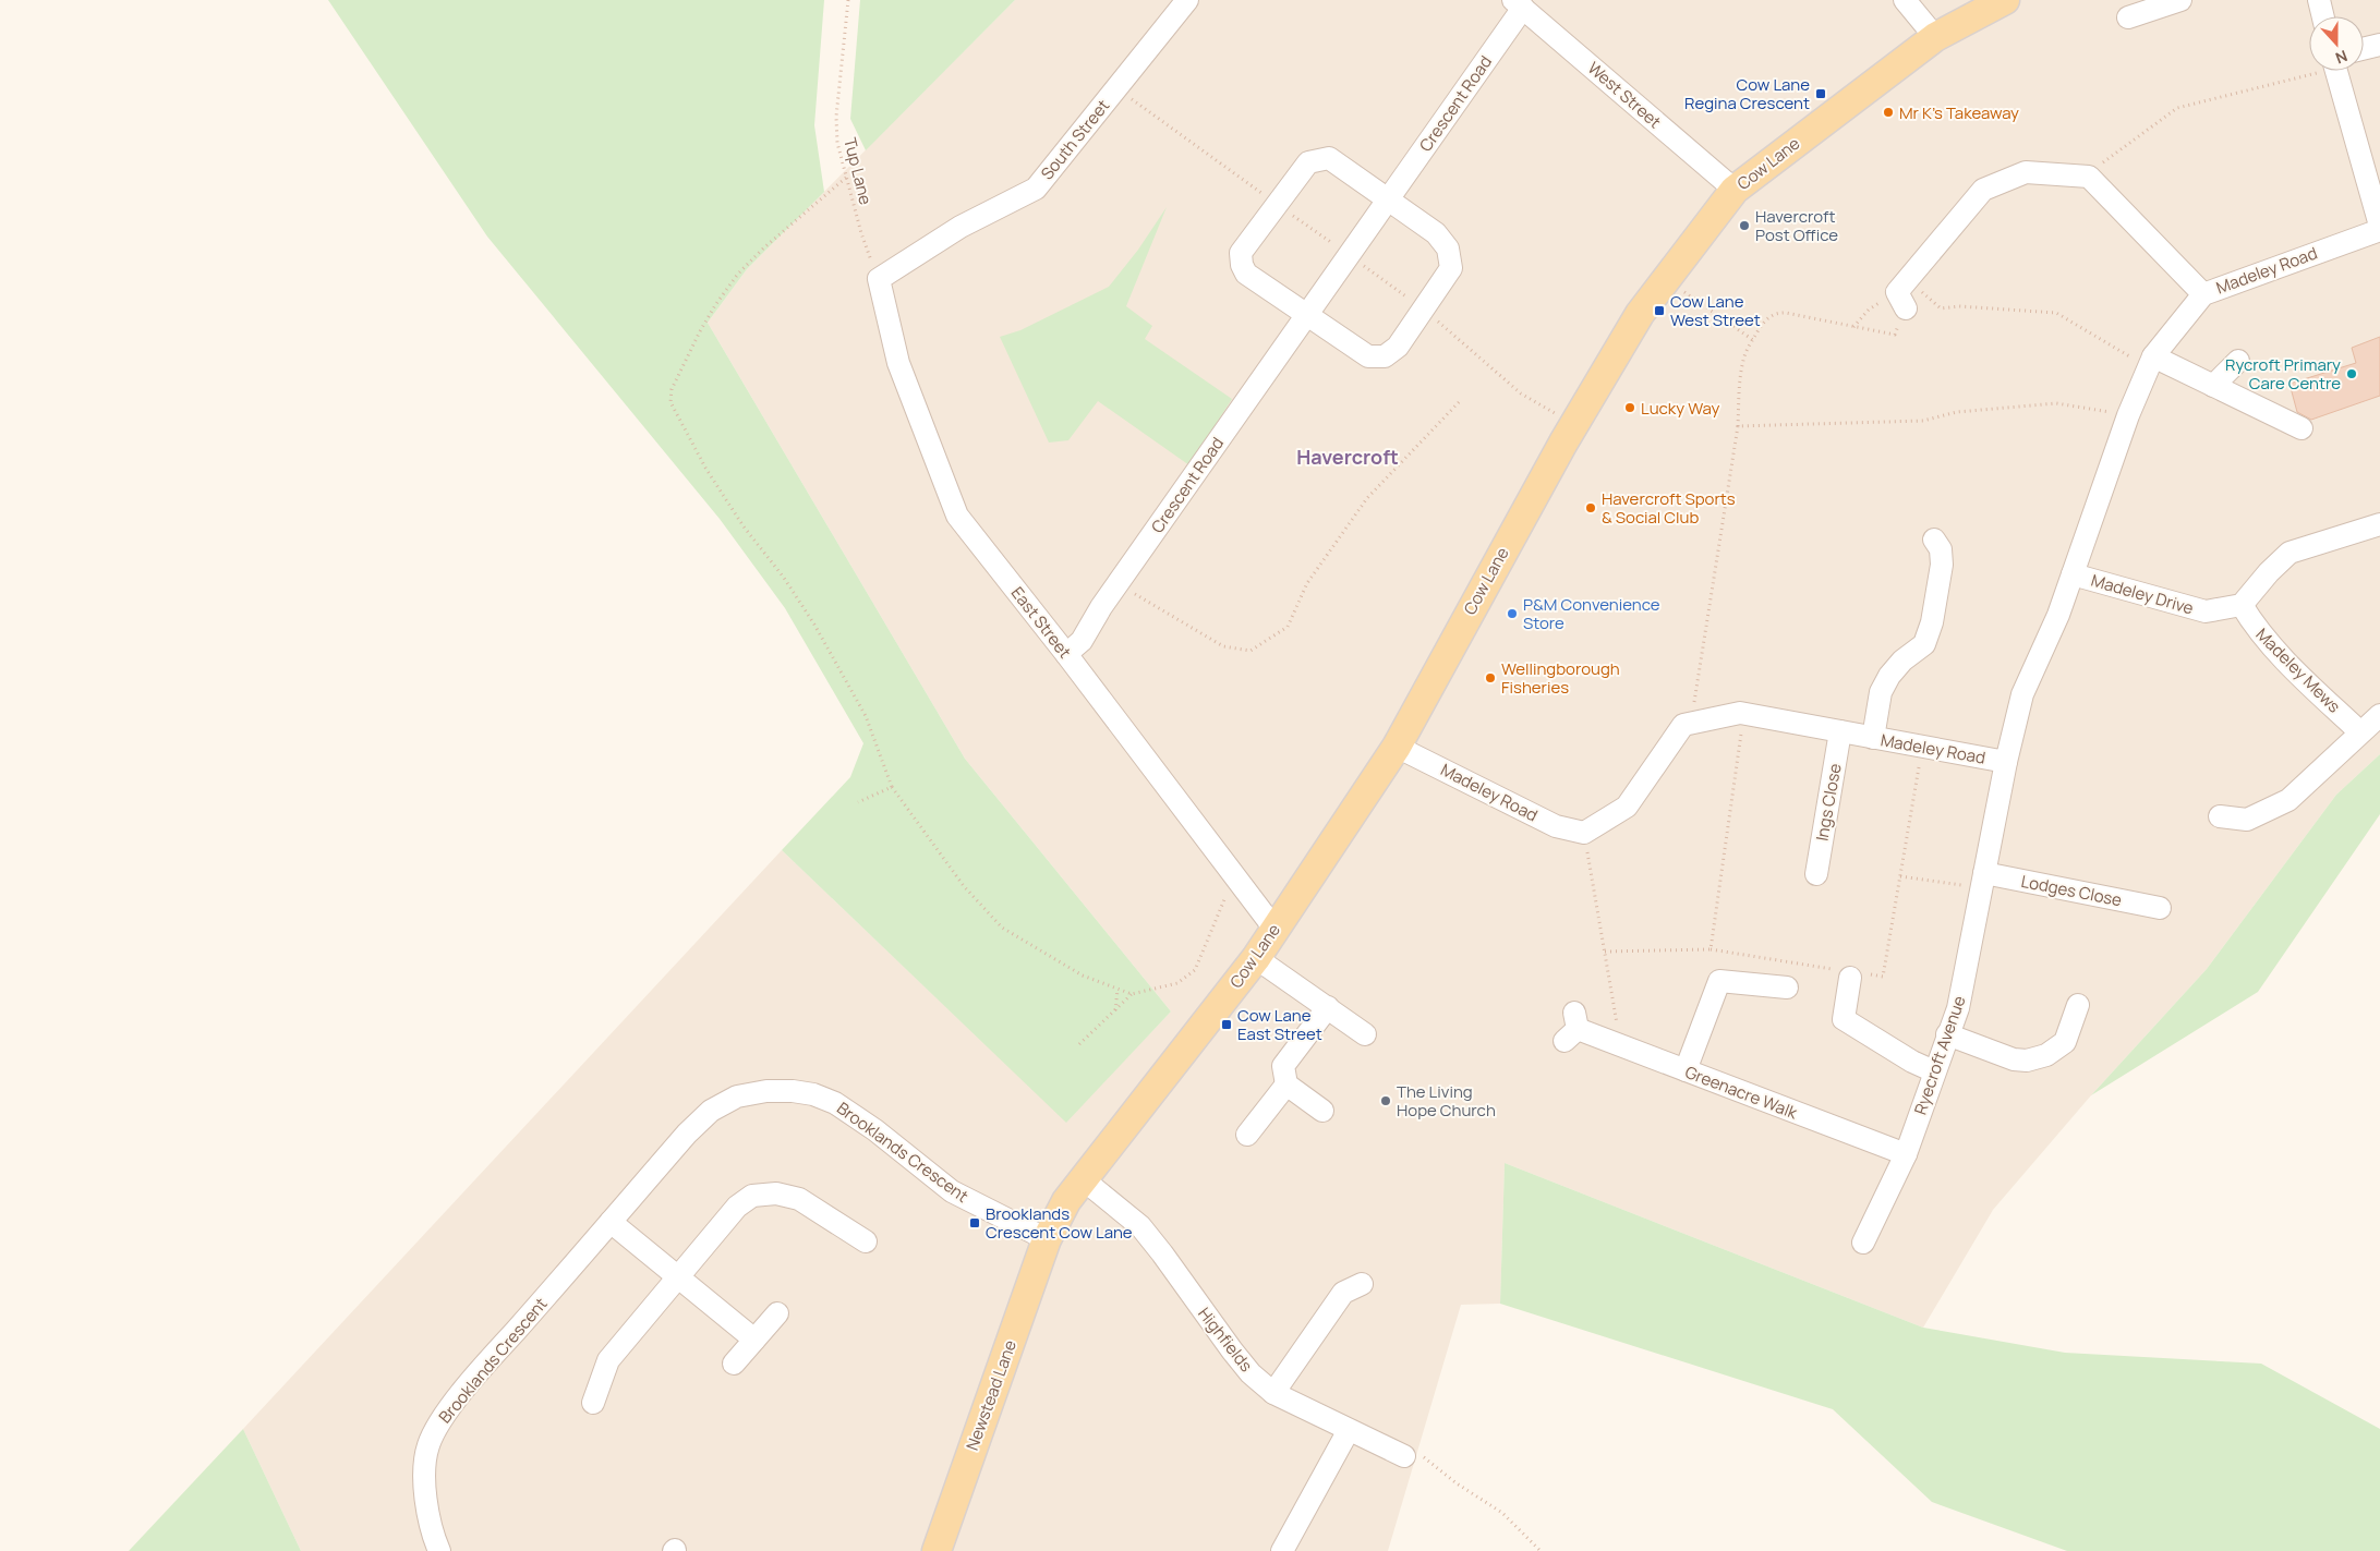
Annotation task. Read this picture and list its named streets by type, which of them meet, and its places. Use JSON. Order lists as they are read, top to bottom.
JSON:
{
  "streets": {
    "main road": ["Cow Lane", "Newstead Lane"],
    "street": [
      "West Street",
      "Crescent Road",
      "South Street",
      "Madeley Road",
      "Madeley Drive",
      "East Street",
      "Madeley Mews",
      "Ings Close",
      "Lodges Close",
      "Ryecroft Avenue",
      "Greenacre Walk",
      "Brooklands Crescent",
      "Highfields"
    ],
    "path": ["Tup Lane"]
  },
  "crossings": [
    ["West Street", "Crescent Road"],
    ["West Street", "Cow Lane"],
    ["Crescent Road", "East Street"],
    ["South Street", "Tup Lane"],
    ["South Street", "East Street"],
    ["Cow Lane", "Madeley Road"],
    ["Cow Lane", "East Street"],
    ["Cow Lane", "Brooklands Crescent"],
    ["Cow Lane", "Highfields"],
    ["Cow Lane", "Newstead Lane"],
    ["Tup Lane", "East Street"],
    ["Madeley Road", "Madeley Drive"],
    ["Madeley Road", "Ings Close"],
    ["Madeley Road", "Ryecroft Avenue"],
    ["Madeley Drive", "Madeley Mews"],
    ["Lodges Close", "Ryecroft Avenue"],
    ["Ryecroft Avenue", "Greenacre Walk"],
    ["Brooklands Crescent", "Newstead Lane"]
  ],
  "districts": ["Havercroft"],
  "places": {
    "transit": [
      "Cow Lane Regina Crescent",
      "Cow Lane West Street",
      "Cow Lane East Street",
      "Brooklands Crescent Cow Lane"
    ],
    "other": [
      "Mr K's Takeaway",
      "Havercroft Post Office",
      "Rycroft Primary Care Centre",
      "Lucky Way",
      "Havercroft Sports & Social Club",
      "P&M Convenience Store",
      "Wellingborough Fisheries",
      "The Living Hope Church"
    ]
  },
  "north": "bottom"
}
